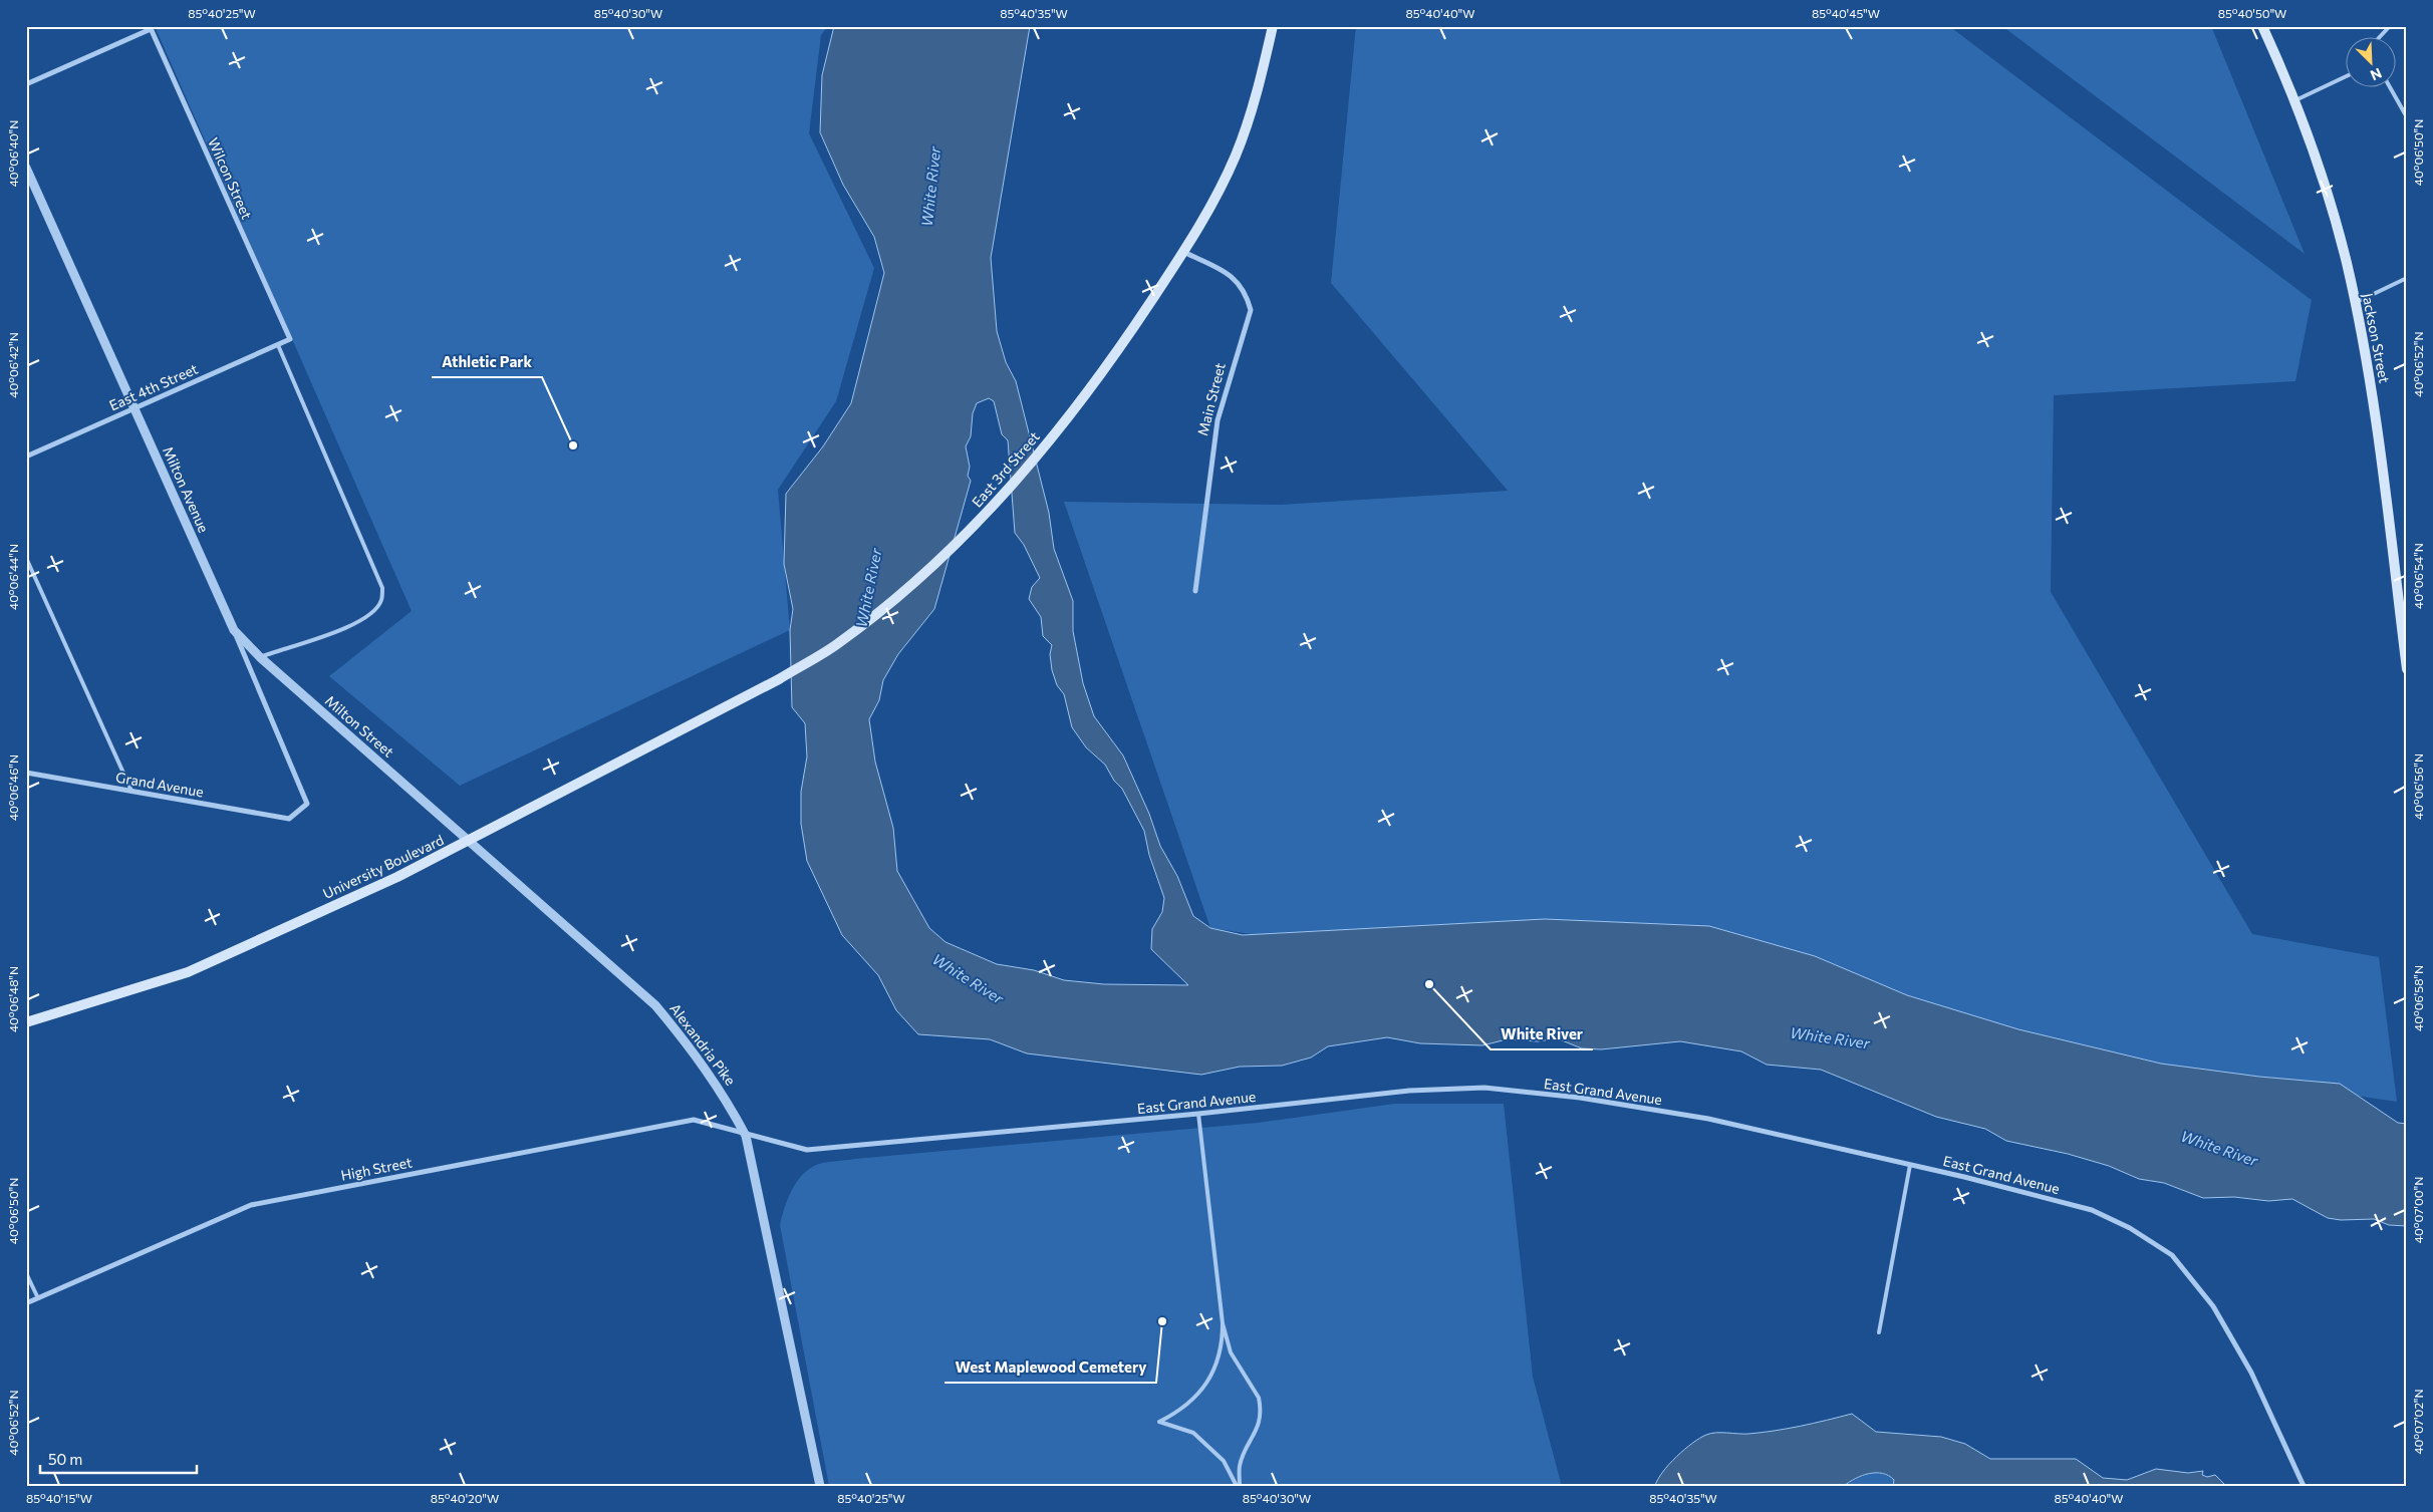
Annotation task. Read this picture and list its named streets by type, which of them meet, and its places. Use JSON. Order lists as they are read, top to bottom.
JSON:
{
  "streets": {
    "main road": ["Jackson Street", "East 3rd Street", "University Boulevard"],
    "street": [
      "Wilcon Street",
      "East 4th Street",
      "Main Street",
      "Milton Avenue",
      "Milton Street",
      "Grand Avenue",
      "Alexandria Pike",
      "East Grand Avenue",
      "High Street"
    ]
  },
  "crossings": [
    ["Wilcon Street", "East 4th Street"],
    ["East 4th Street", "Milton Avenue"],
    ["Main Street", "East 3rd Street"],
    ["East 3rd Street", "University Boulevard"],
    ["Milton Avenue", "Milton Street"],
    ["Milton Avenue", "Grand Avenue"],
    ["Milton Street", "University Boulevard"],
    ["Milton Street", "Alexandria Pike"],
    ["University Boulevard", "Alexandria Pike"],
    ["Alexandria Pike", "East Grand Avenue"],
    ["Alexandria Pike", "High Street"],
    ["East Grand Avenue", "High Street"]
  ],
  "water": ["White River"],
  "places": ["Athletic Park", "White River", "West Maplewood Cemetery"],
  "scale_bar": "50 m",
  "north": "bottom right",
  "coordinates": [
    "85°40'25\"W",
    "85°40'30\"W",
    "85°40'35\"W",
    "85°40'40\"W",
    "85°40'45\"W",
    "85°40'50\"W",
    "40°06'50\"N",
    "40°06'40\"N",
    "40°06'52\"N",
    "40°06'42\"N",
    "40°06'54\"N",
    "40°06'44\"N",
    "40°06'56\"N",
    "40°06'46\"N",
    "40°06'58\"N",
    "40°06'48\"N",
    "40°07'00\"N",
    "40°07'02\"N",
    "85°40'15\"W",
    "85°40'20\"W"
  ]
}
